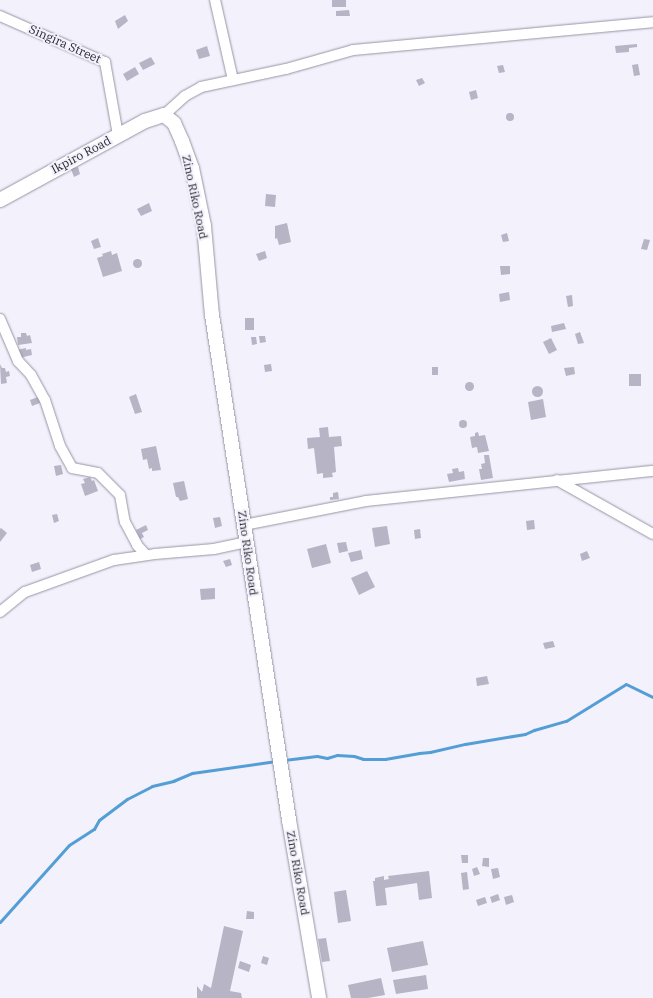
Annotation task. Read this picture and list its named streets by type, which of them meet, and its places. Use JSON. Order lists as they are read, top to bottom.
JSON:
{
  "streets": {
    "street": ["Singira Street", "Ikpiro Road", "Zino Riko Road"]
  },
  "crossings": [
    ["Singira Street", "Ikpiro Road"],
    ["Ikpiro Road", "Zino Riko Road"]
  ]
}
